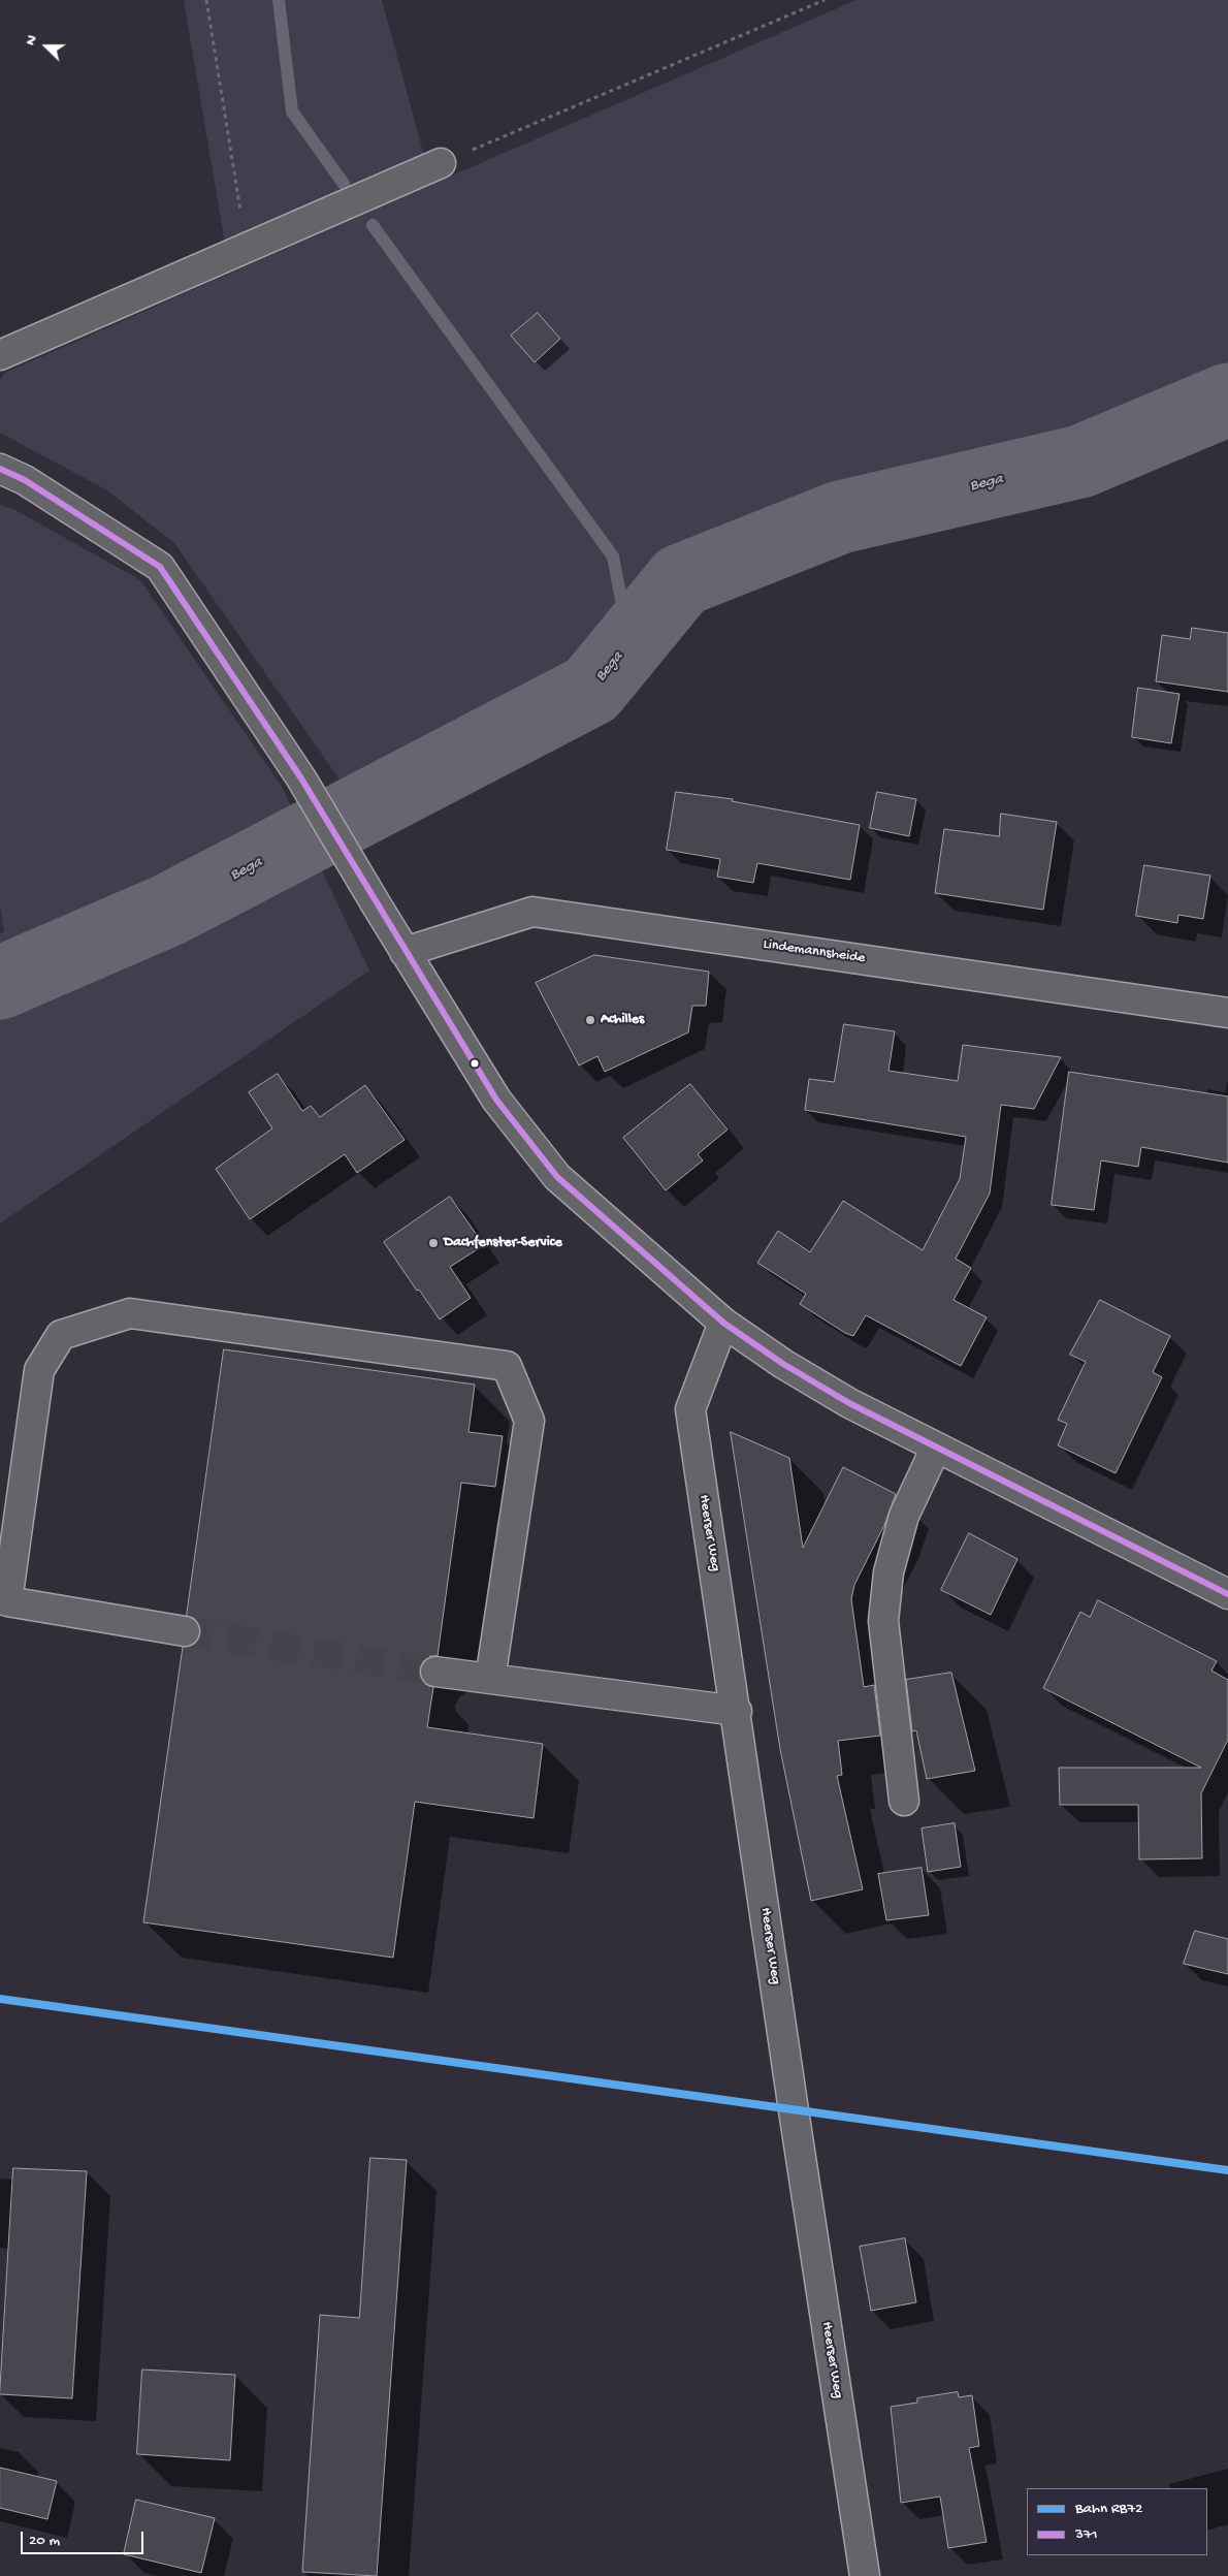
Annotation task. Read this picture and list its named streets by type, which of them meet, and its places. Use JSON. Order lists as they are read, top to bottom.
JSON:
{
  "streets": {
    "street": ["Lindemannsheide", "Heerser Weg"]
  },
  "water": ["Bega"],
  "places": ["Achilles", "Dachfenster-Service"],
  "lines": ["transit line 371", "rail line RB72"],
  "legend": ["Bahn RB72", "371"],
  "scale_bar": "20 m",
  "north": "left"
}
